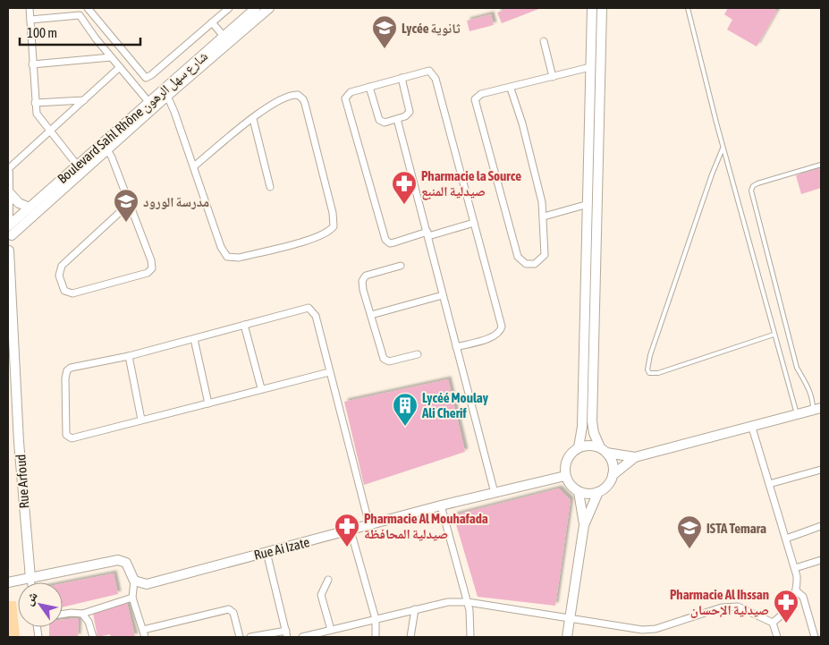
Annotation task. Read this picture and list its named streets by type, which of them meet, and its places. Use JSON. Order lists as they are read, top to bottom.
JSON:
{
  "streets": {
    "street": ["Boulevard Sahl Rhône شارع سهل الرهون", "Rue Arfoud", "Rue Ai Izate"]
  },
  "places": {
    "school or university": ["Lycée ثانوية", "مدرسة الورود", "ISTA Temara"],
    "pharmacy": ["Pharmacie la Source صيدلية المنبع", "Pharmacie Al Mouhafada صيدلية المحافظة", "Pharmacie Al Ihssan صيدلية الإحسان"],
    "building": ["Lycéé Moulay Ali Cherif"]
  },
  "scale_bar": "100 m",
  "north": "top left"
}
